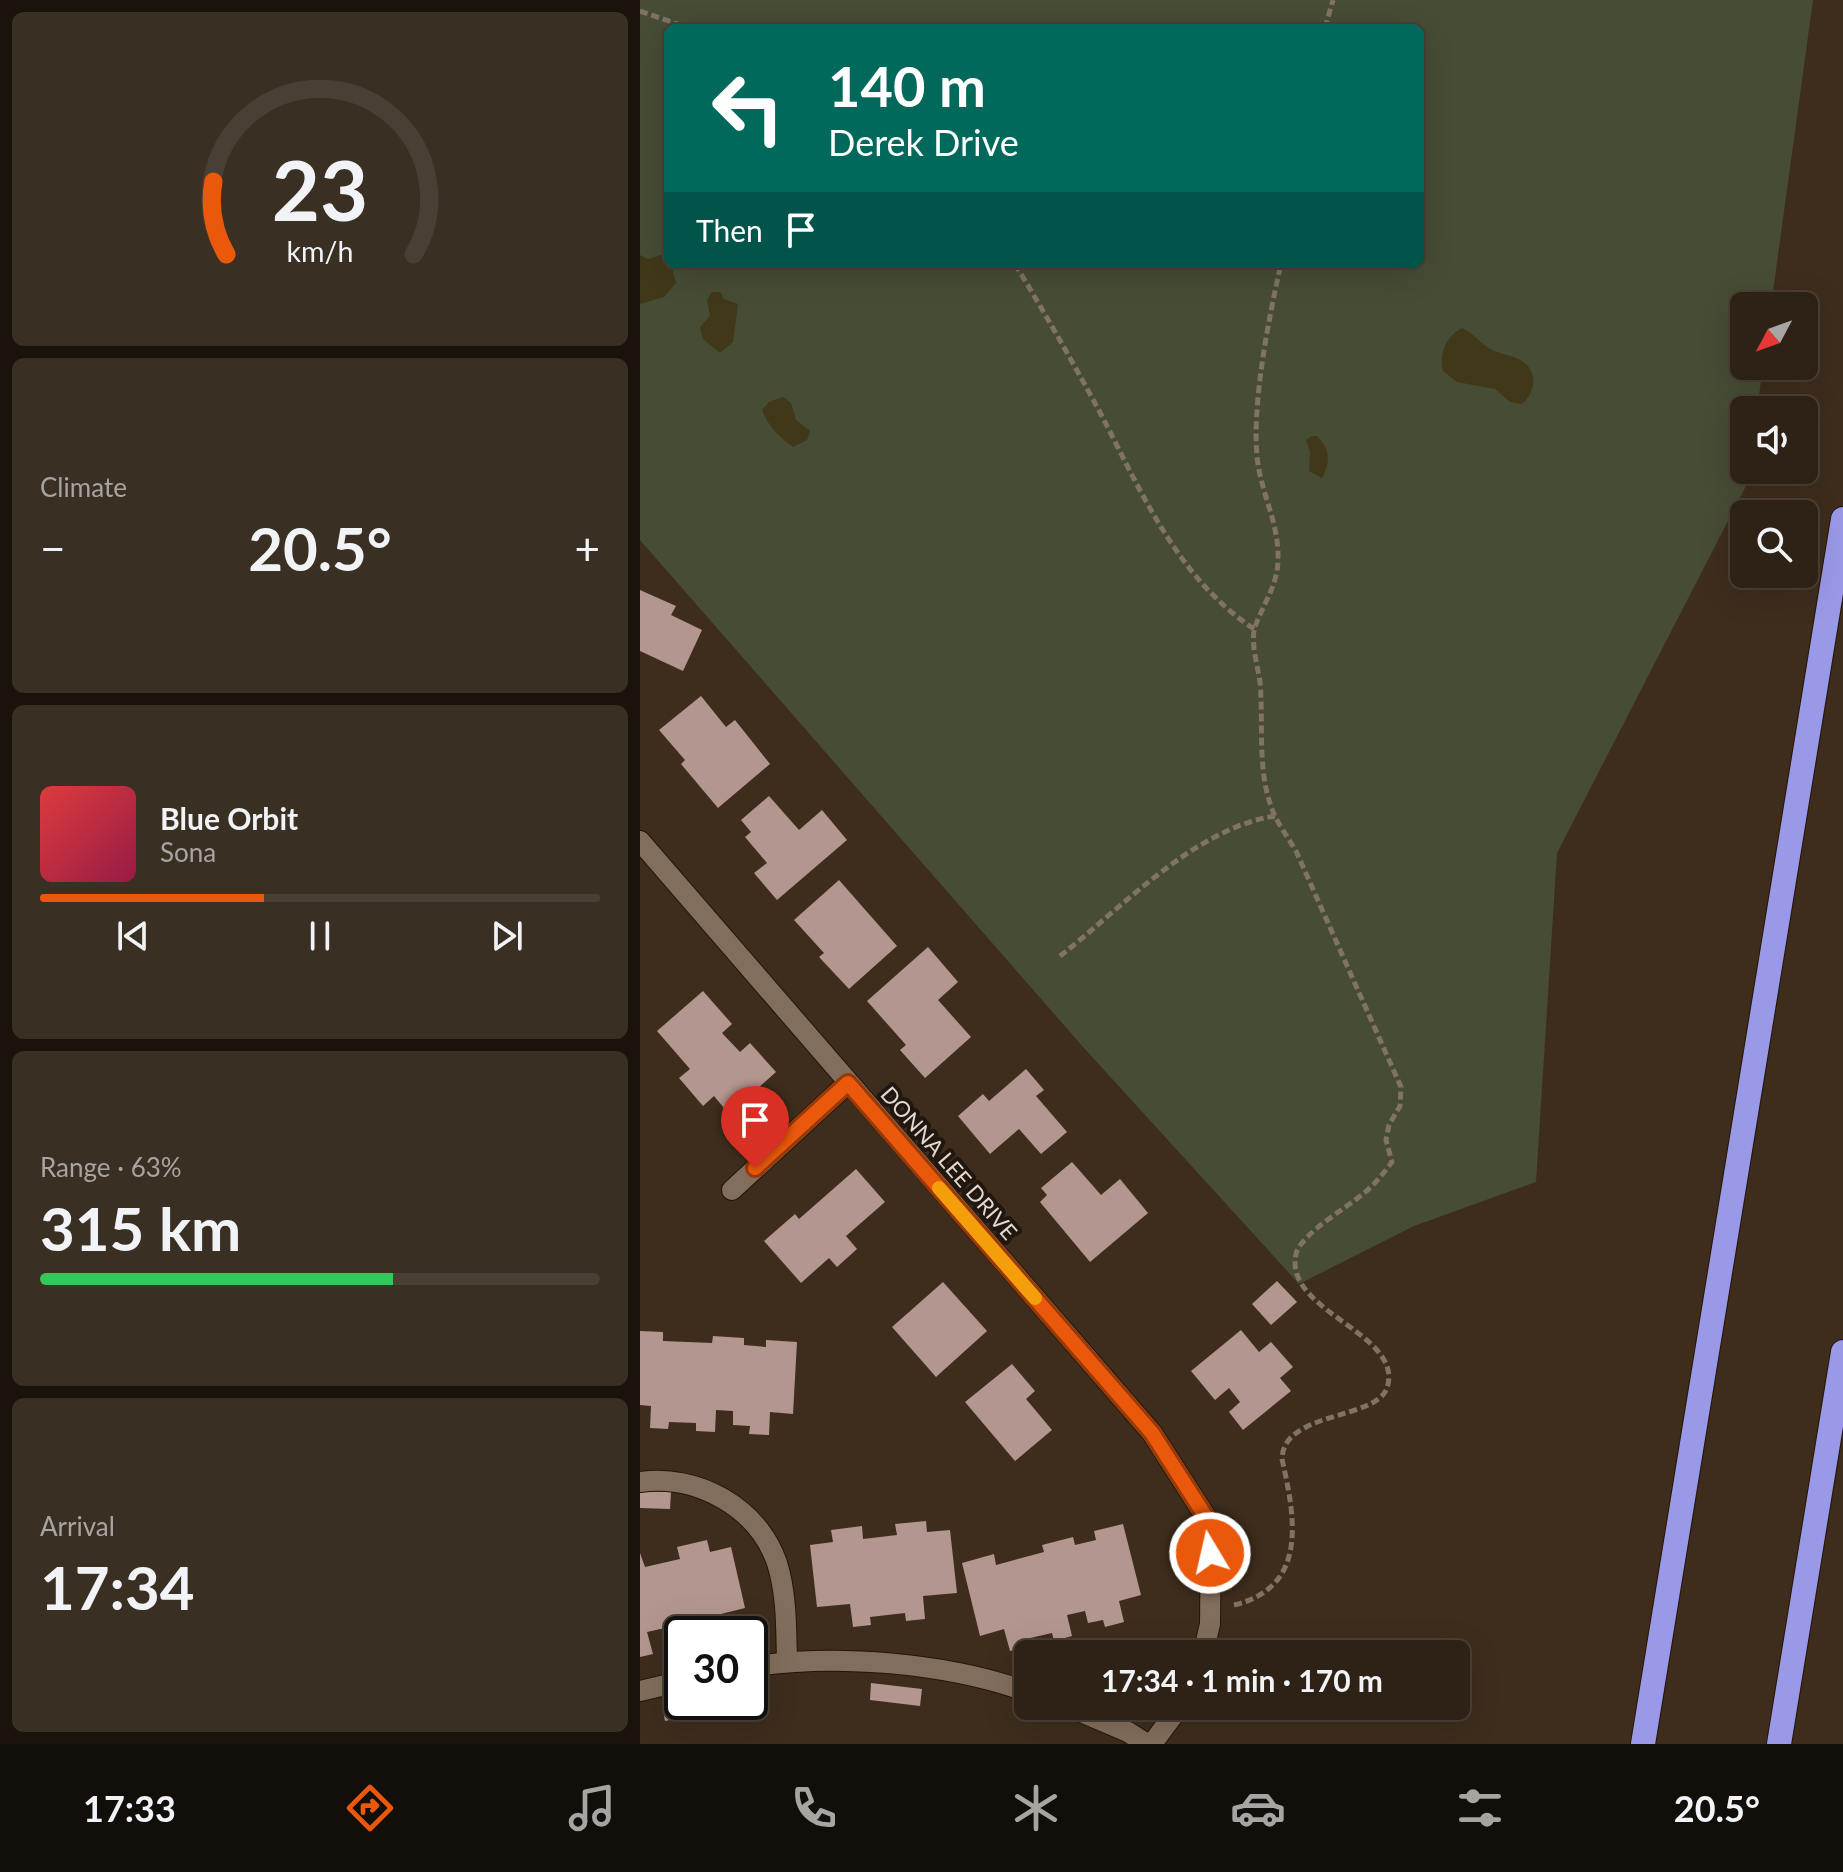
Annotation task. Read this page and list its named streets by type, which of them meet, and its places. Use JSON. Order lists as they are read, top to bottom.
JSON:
{
  "streets": {
    "street": ["DONNA LEE DRIVE"]
  },
  "north": "bottom left",
  "page": {
    "turn": ["140 m", "Derek Drive"],
    "then": "Then",
    "tile": [
      "Climate",
      ["Range · 63%", "315 km"],
      ["Arrival", "17:34"]
    ],
    "heat": ["−", "20.5°", "+"],
    "song": ["Blue Orbit", "Sona"],
    "limit": "30",
    "trip": "17:34 · 1 min · 170 m",
    "tabs": ["17:33", "20.5°"],
    "gauge": ["23", "km/h"]
  }
}
